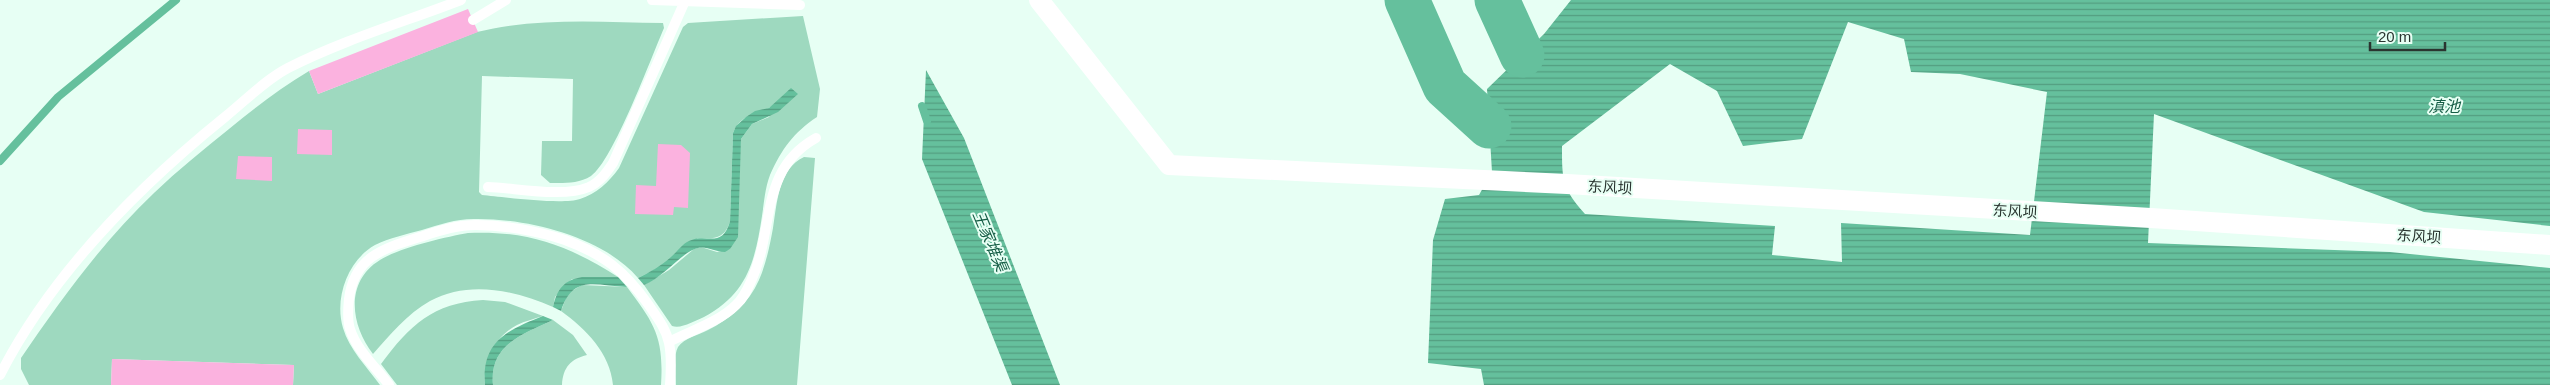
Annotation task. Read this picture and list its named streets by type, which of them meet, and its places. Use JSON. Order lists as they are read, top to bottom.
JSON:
{
  "streets": {
    "street": ["东风坝"]
  },
  "water": ["滇池", "王家堆渠"],
  "scale_bar": "20 m"
}
